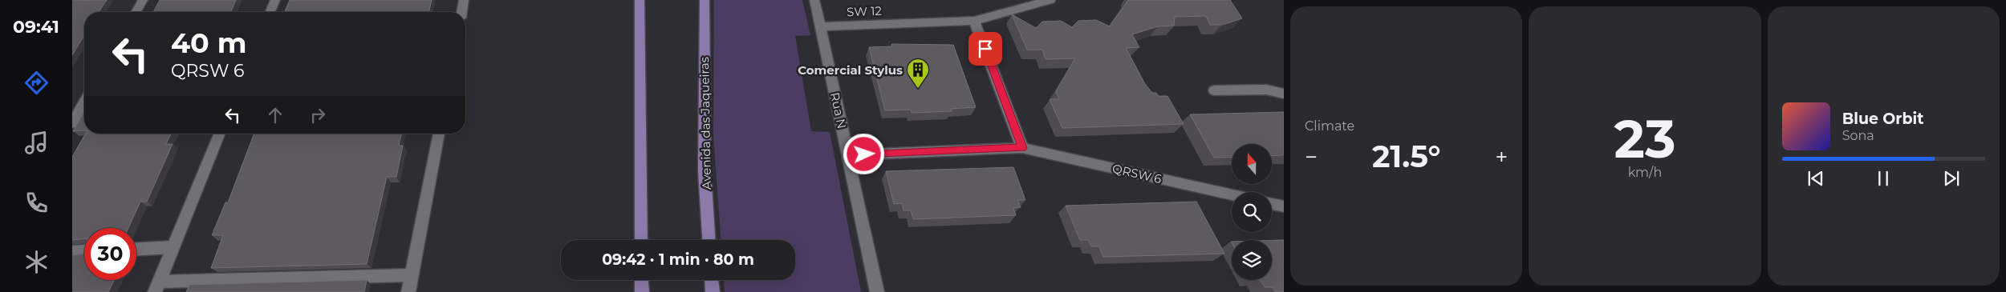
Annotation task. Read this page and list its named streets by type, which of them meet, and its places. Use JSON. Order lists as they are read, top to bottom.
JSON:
{
  "streets": {
    "main road": ["Avenida das Jaqueiras"],
    "street": ["SW 12", "Rua N", "QRSW 6"]
  },
  "crossings": [
    ["SW 12", "Rua N"],
    ["Rua N", "QRSW 6"]
  ],
  "places": {
    "building": ["Comercial Stylus"]
  },
  "north": "top",
  "page": {
    "tabs": "09:41",
    "tile": [
      "Climate",
      ["23", "km/h"]
    ],
    "turn": ["40 m", "QRSW 6"],
    "song": ["Blue Orbit", "Sona"],
    "heat": ["−", "21.5°", "+"],
    "limit": "30",
    "trip": "09:42 · 1 min · 80 m"
  }
}
